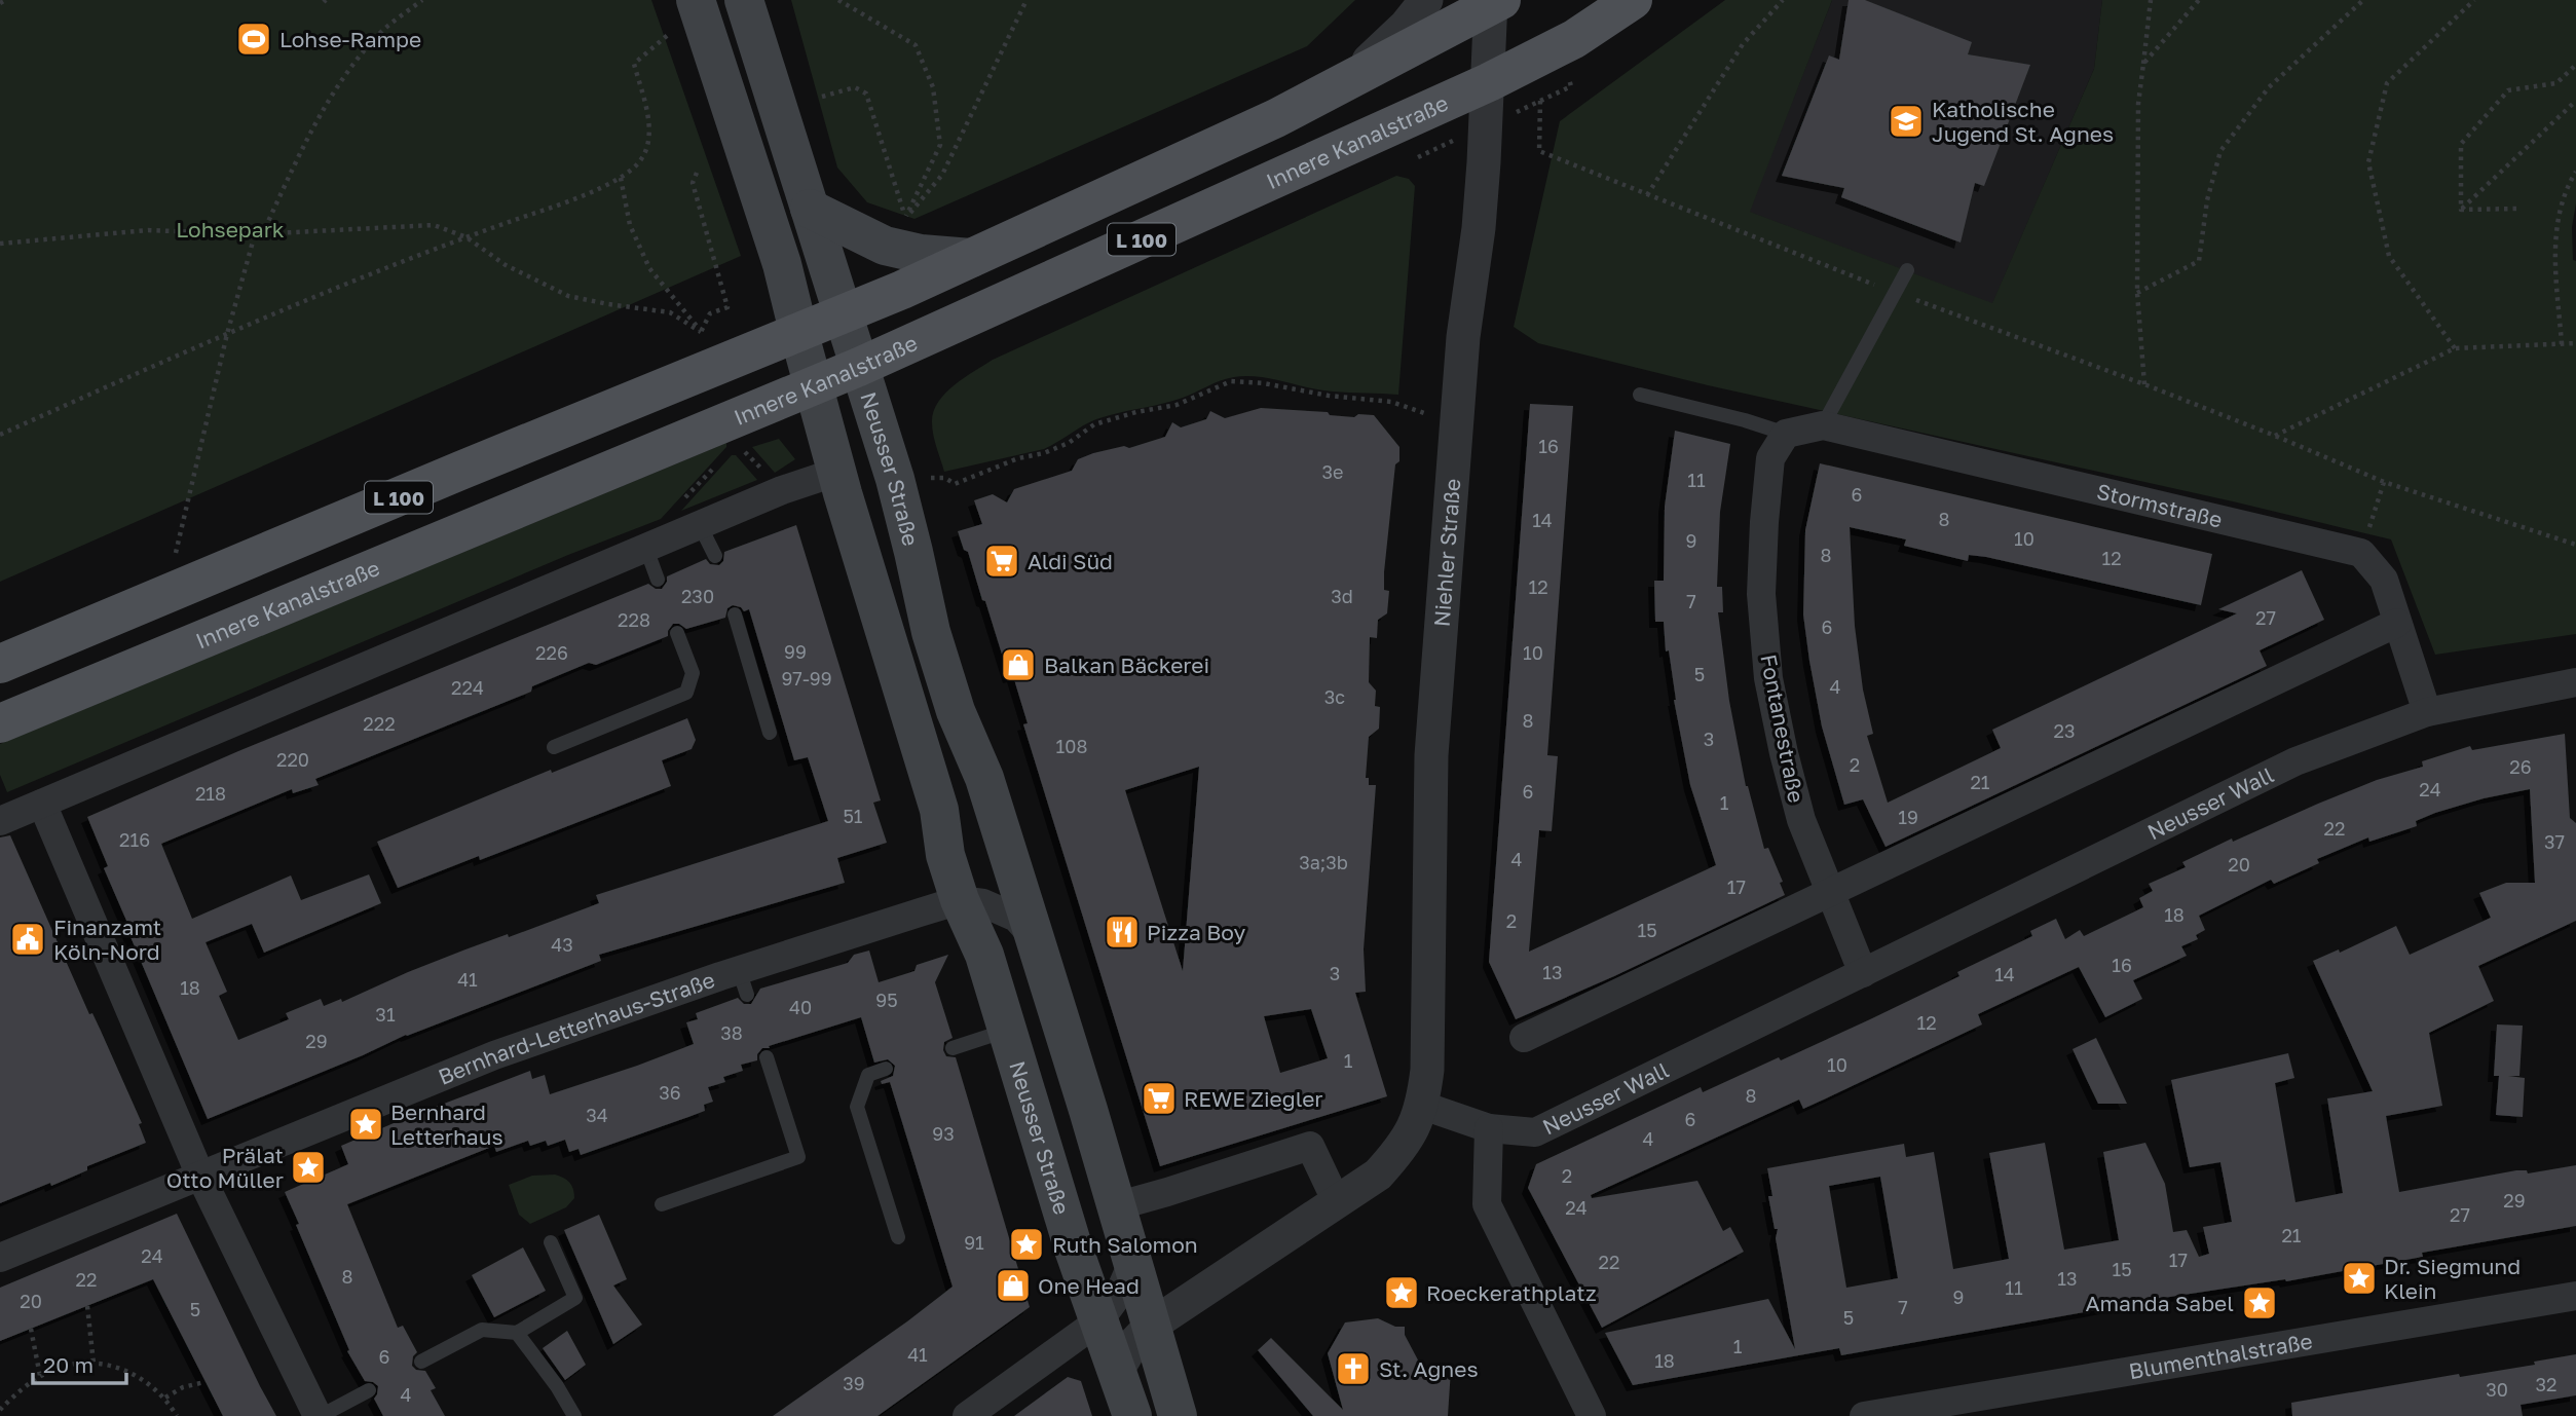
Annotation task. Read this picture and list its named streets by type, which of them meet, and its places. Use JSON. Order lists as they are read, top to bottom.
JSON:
{
  "streets": {
    "main road": ["Innere Kanalstraße", "L 100", "Neusser Straße"],
    "street": [
      "Stormstraße",
      "Niehler Straße",
      "Fontanestraße",
      "Neusser Wall",
      "Bernhard-Letterhaus-Straße",
      "Blumenthalstraße"
    ]
  },
  "crossings": [
    ["Innere Kanalstraße", "Neusser Straße"],
    ["Innere Kanalstraße", "Niehler Straße"],
    ["L 100", "Neusser Straße"],
    ["L 100", "Niehler Straße"],
    ["Neusser Straße", "Bernhard-Letterhaus-Straße"],
    ["Stormstraße", "Fontanestraße"],
    ["Niehler Straße", "Neusser Wall"]
  ],
  "parks": ["Lohsepark"],
  "places": {
    "sports": ["Lohse-Rampe"],
    "school or university": ["Katholische Jugend St. Agnes"],
    "supermarket": ["Aldi Süd", "REWE Ziegler"],
    "shop": ["Balkan Bäckerei", "One Head"],
    "restaurant": ["Pizza Boy"],
    "public building": ["Finanzamt Köln-Nord"],
    "place": [
      "Bernhard Letterhaus",
      "Prälat Otto Müller",
      "Ruth Salomon",
      "Dr. Siegmund Klein",
      "Roeckerathplatz",
      "Amanda Sabel"
    ],
    "church": ["St. Agnes"]
  },
  "house_numbers": [
    "16",
    "3e",
    "11",
    "6",
    "8",
    "14",
    "10",
    "9",
    "8",
    "12",
    "12",
    "230",
    "3d",
    "7",
    "27",
    "228",
    "6",
    "99",
    "226",
    "10",
    "5",
    "97-99",
    "4",
    "224",
    "3c",
    "8",
    "222",
    "23",
    "3",
    "108",
    "220",
    "2",
    "26",
    "21",
    "24",
    "6",
    "218",
    "1",
    "51",
    "19",
    "22",
    "216",
    "37",
    "4",
    "3a;3b",
    "20",
    "17",
    "18",
    "2",
    "15",
    "43",
    "16",
    "13",
    "3",
    "14",
    "41",
    "18",
    "95",
    "40",
    "31",
    "12",
    "38",
    "29",
    "1",
    "10",
    "36",
    "8",
    "34",
    "6",
    "93",
    "4",
    "2",
    "29",
    "24",
    "27",
    "21",
    "91",
    "24",
    "17",
    "22",
    "15",
    "8",
    "13",
    "22",
    "11",
    "9",
    "20",
    "7",
    "5",
    "5",
    "1",
    "41",
    "6",
    "18",
    "39",
    "32",
    "30",
    "4"
  ],
  "scale_bar": "20 m"
}
